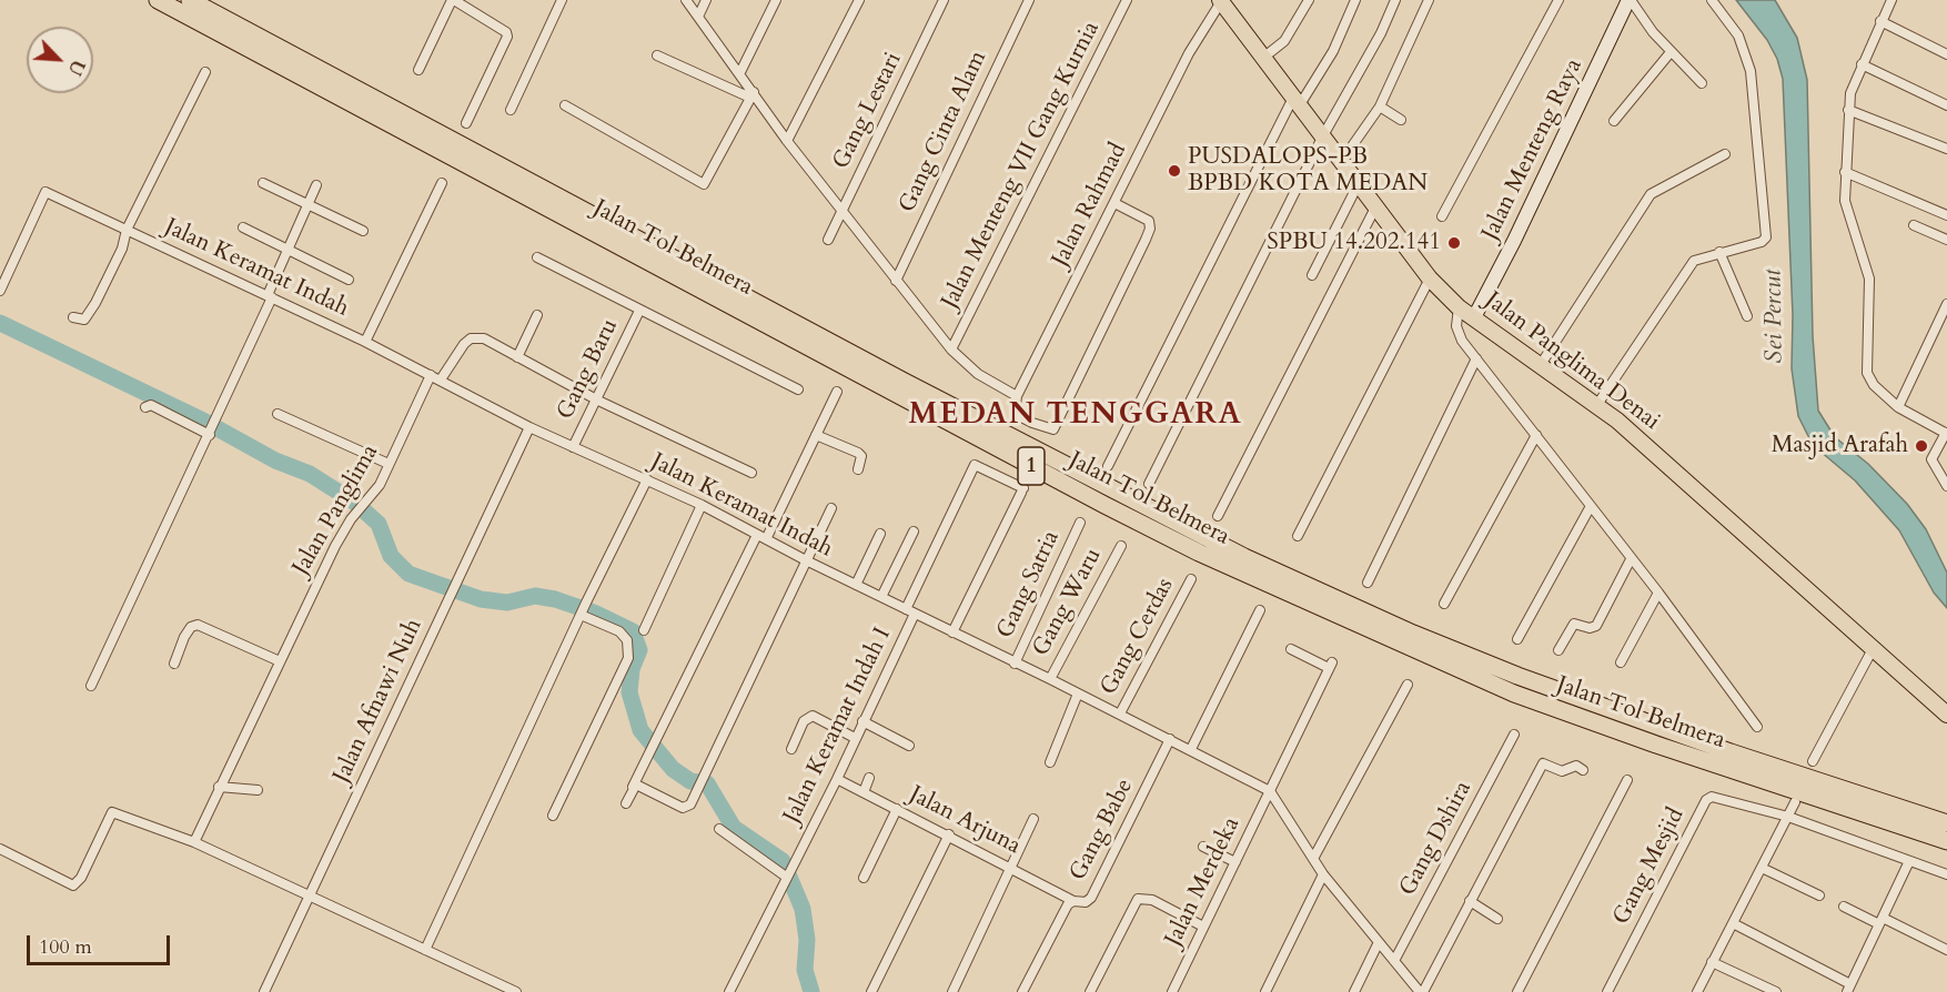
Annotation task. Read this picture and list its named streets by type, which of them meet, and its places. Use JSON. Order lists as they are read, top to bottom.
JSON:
{
  "streets": {
    "highway": ["Jalan Tol Belmera", "1"],
    "main road": ["Jalan Panglima Denai"],
    "street": [
      "Gang Lestari",
      "Gang Cinta Alam",
      "Jalan Menteng Raya",
      "Jalan Menteng VII Gang Kurnia",
      "Jalan Rahmad",
      "Jalan Keramat Indah",
      "Gang Baru",
      "Jalan Panglima",
      "Gang Satria",
      "Gang Waru",
      "Gang Cerdas",
      "Jalan Afnawi Nuh",
      "Jalan Keramat Indah I",
      "Jalan Arjuna",
      "Gang Babe",
      "Gang Dshira",
      "Gang Mesjid",
      "Jalan Merdeka"
    ]
  },
  "crossings": [
    ["Jalan Menteng Raya", "Jalan Panglima Denai"],
    ["Jalan Rahmad", "Jalan Panglima Denai"],
    ["Jalan Keramat Indah", "Gang Baru"],
    ["Jalan Keramat Indah", "Jalan Panglima"],
    ["Jalan Keramat Indah", "Gang Satria"],
    ["Jalan Keramat Indah", "Gang Waru"],
    ["Jalan Keramat Indah", "Gang Cerdas"],
    ["Jalan Keramat Indah", "Jalan Afnawi Nuh"],
    ["Jalan Keramat Indah", "Jalan Keramat Indah I"],
    ["Jalan Keramat Indah", "Gang Babe"],
    ["Jalan Keramat Indah", "Gang Dshira"],
    ["Jalan Keramat Indah", "Jalan Merdeka"],
    ["Jalan Keramat Indah I", "Jalan Arjuna"],
    ["Jalan Arjuna", "Gang Babe"]
  ],
  "districts": ["MEDAN TENGGARA"],
  "water": ["Sei Percut"],
  "places": ["PUSDALOPS-PB BPBD KOTA MEDAN", "SPBU 14.202.141", "Masjid Arafah"],
  "scale_bar": "100 m",
  "north": "bottom right"
}
